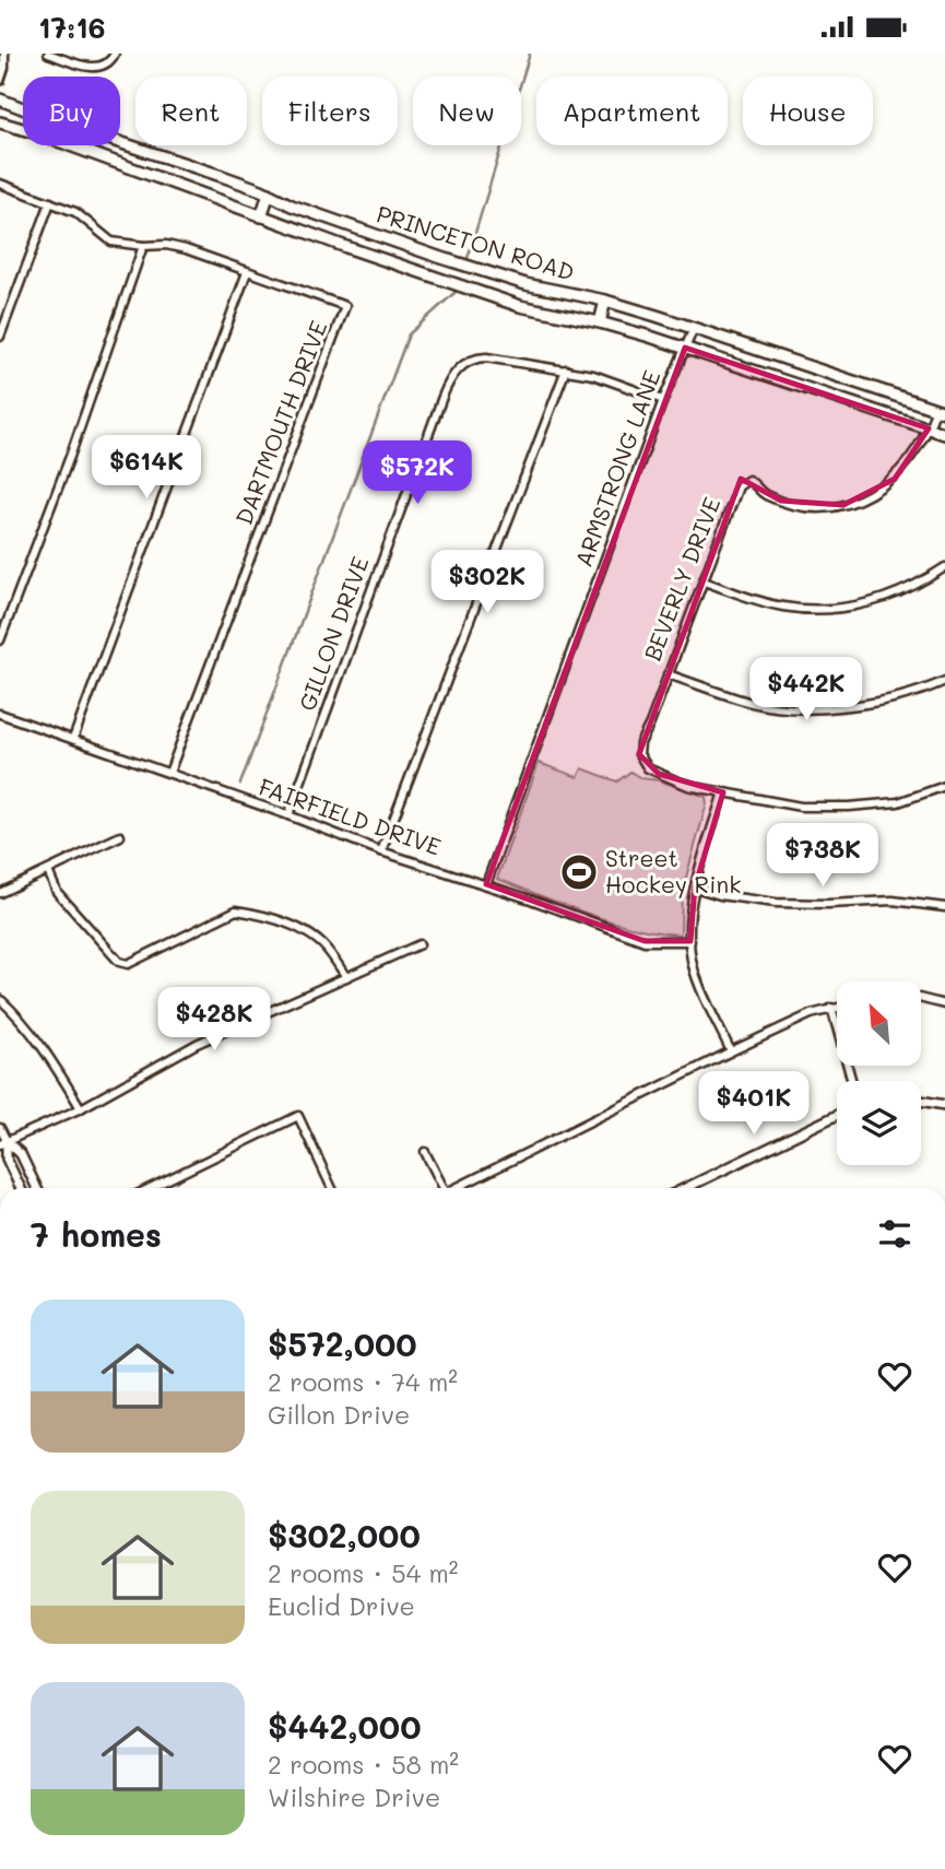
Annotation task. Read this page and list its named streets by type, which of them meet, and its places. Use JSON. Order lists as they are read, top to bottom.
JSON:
{
  "streets": {
    "main road": ["PRINCETON ROAD"],
    "street": [
      "DARTMOUTH DRIVE",
      "ARMSTRONG LANE",
      "BEVERLY DRIVE",
      "GILLON DRIVE",
      "FAIRFIELD DRIVE"
    ]
  },
  "crossings": [
    ["PRINCETON ROAD", "ARMSTRONG LANE"],
    ["PRINCETON ROAD", "BEVERLY DRIVE"],
    ["DARTMOUTH DRIVE", "FAIRFIELD DRIVE"],
    ["ARMSTRONG LANE", "GILLON DRIVE"],
    ["ARMSTRONG LANE", "FAIRFIELD DRIVE"],
    ["GILLON DRIVE", "FAIRFIELD DRIVE"]
  ],
  "places": {
    "sports": ["Street Hockey Rink"]
  },
  "north": "top left",
  "page": {
    "status": "17:16",
    "chip": [
      "Buy",
      "Rent",
      "Filters",
      "New",
      "Apartment",
      "House"
    ],
    "price": [
      "$614K",
      "$572K",
      "$302K",
      "$442K",
      "$738K",
      "$428K",
      "$401K"
    ],
    "heading": "7 homes",
    "list": [
      {
        "name": "$572,000",
        "note": "2 rooms · 74 m² · Gillon Drive"
      },
      {
        "name": "$302,000",
        "note": "2 rooms · 54 m² · Euclid Drive"
      },
      {
        "name": "$442,000",
        "note": "2 rooms · 58 m² · Wilshire Drive"
      }
    ]
  }
}
